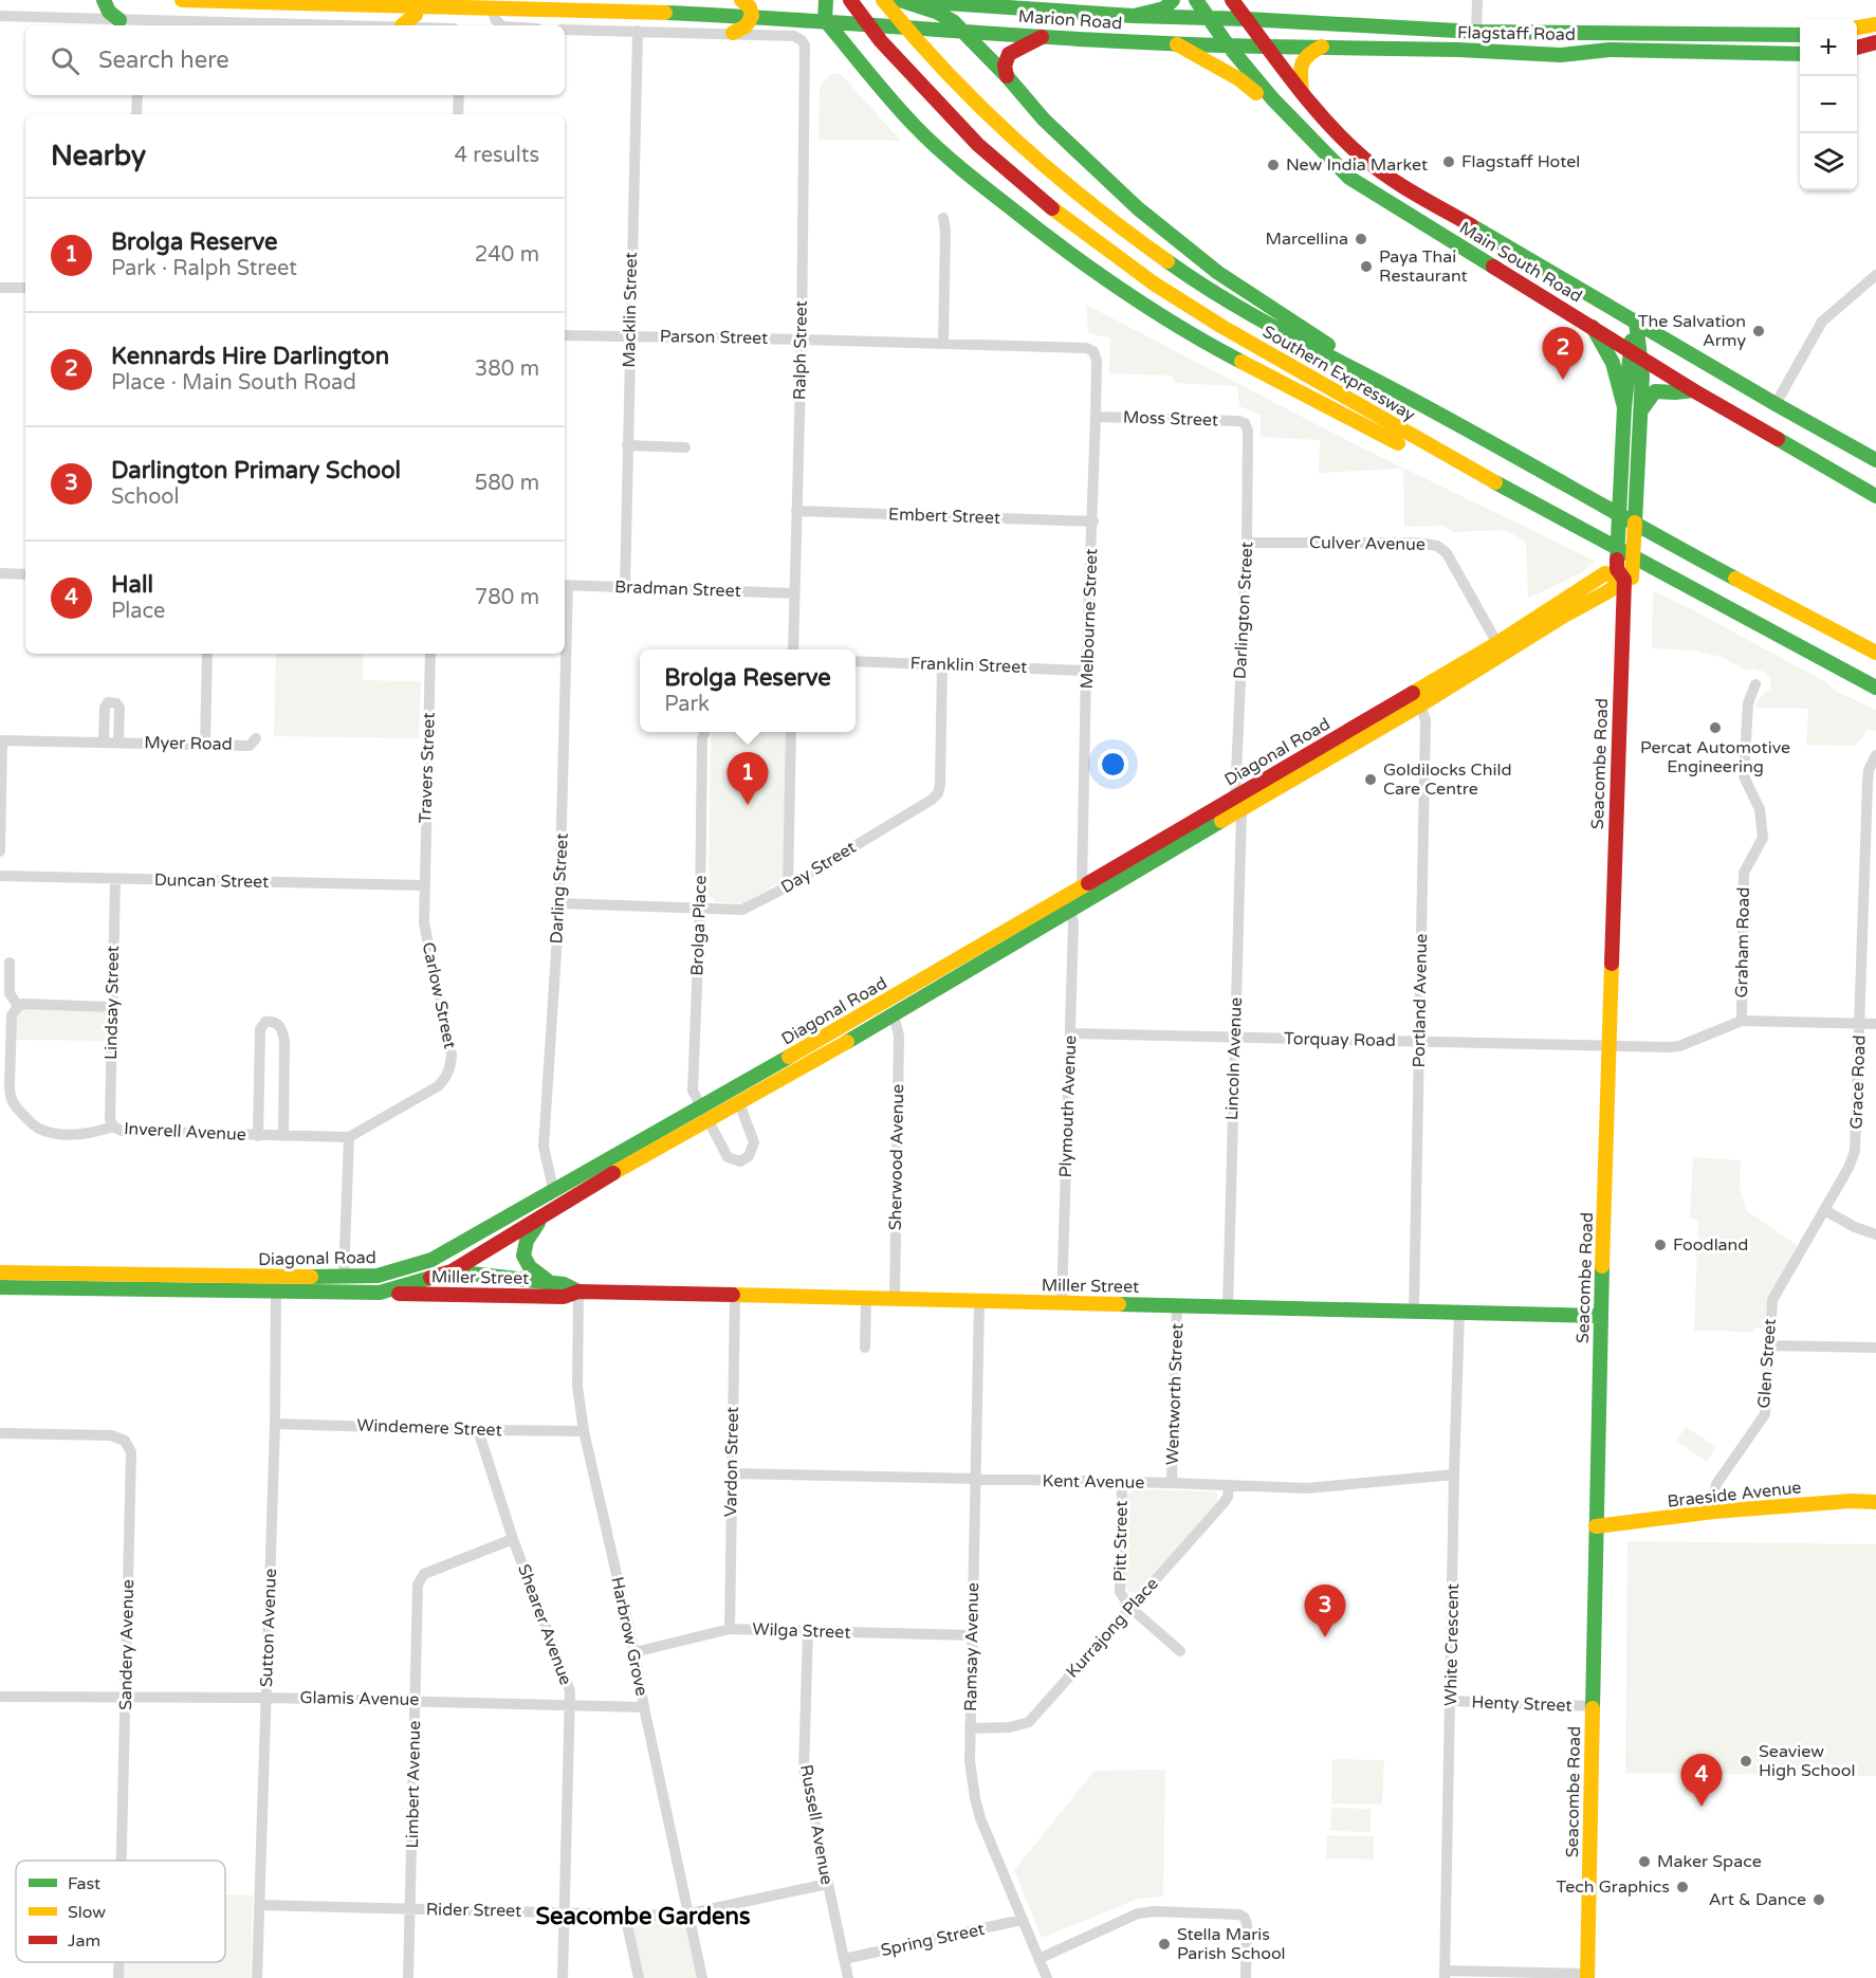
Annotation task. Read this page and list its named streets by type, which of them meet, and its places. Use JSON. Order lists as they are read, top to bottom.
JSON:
{
  "streets": {
    "main road": [
      "Marion Road",
      "Flagstaff Road",
      "Main South Road",
      "Southern Expressway",
      "Diagonal Road",
      "Seacombe Road",
      "Miller Street",
      "Braeside Avenue"
    ],
    "street": [
      "Macklin Street",
      "Parson Street",
      "Ralph Street",
      "Moss Street",
      "Embert Street",
      "Culver Avenue",
      "Bradman Street",
      "Darlington Street",
      "Melbourne Street",
      "Franklin Street",
      "Myer Road",
      "Travers Street",
      "Day Street",
      "Duncan Street",
      "Darling Street",
      "Brolga Place",
      "Graham Road",
      "Carlow Street",
      "Portland Avenue",
      "Lindsay Street",
      "Torquay Road",
      "Lincoln Avenue",
      "Grace Road",
      "Plymouth Avenue",
      "Inverell Avenue",
      "Sherwood Avenue",
      "Glen Street",
      "Wentworth Street",
      "Windemere Street",
      "Vardon Street",
      "Kent Avenue",
      "Pitt Street",
      "Shearer Avenue",
      "Sutton Avenue",
      "Kurrajong Place",
      "Wilga Street",
      "Harbrow Grove",
      "Sandery Avenue",
      "White Crescent",
      "Ramsay Avenue",
      "Glamis Avenue",
      "Henty Street",
      "Limbert Avenue",
      "Russell Avenue",
      "Rider Street",
      "Spring Street"
    ]
  },
  "crossings": [
    ["Marion Road", "Flagstaff Road"],
    ["Marion Road", "Main South Road"],
    ["Flagstaff Road", "Main South Road"],
    ["Main South Road", "Seacombe Road"],
    ["Macklin Street", "Parson Street"],
    ["Macklin Street", "Bradman Street"],
    ["Parson Street", "Ralph Street"],
    ["Parson Street", "Melbourne Street"],
    ["Ralph Street", "Embert Street"],
    ["Ralph Street", "Bradman Street"],
    ["Moss Street", "Darlington Street"],
    ["Moss Street", "Melbourne Street"],
    ["Embert Street", "Melbourne Street"],
    ["Culver Avenue", "Darlington Street"],
    ["Culver Avenue", "Diagonal Road"],
    ["Darlington Street", "Diagonal Road"],
    ["Melbourne Street", "Franklin Street"],
    ["Melbourne Street", "Diagonal Road"],
    ["Franklin Street", "Day Street"],
    ["Diagonal Road", "Seacombe Road"],
    ["Diagonal Road", "Darling Street"],
    ["Diagonal Road", "Brolga Place"],
    ["Diagonal Road", "Portland Avenue"],
    ["Diagonal Road", "Lincoln Avenue"],
    ["Diagonal Road", "Plymouth Avenue"],
    ["Diagonal Road", "Sherwood Avenue"],
    ["Diagonal Road", "Miller Street"],
    ["Diagonal Road", "Sutton Avenue"],
    ["Seacombe Road", "Torquay Road"],
    ["Seacombe Road", "Miller Street"],
    ["Seacombe Road", "Braeside Avenue"],
    ["Seacombe Road", "Henty Street"],
    ["Travers Street", "Duncan Street"],
    ["Travers Street", "Carlow Street"],
    ["Day Street", "Darling Street"],
    ["Day Street", "Brolga Place"],
    ["Duncan Street", "Carlow Street"],
    ["Duncan Street", "Lindsay Street"],
    ["Graham Road", "Torquay Road"],
    ["Carlow Street", "Inverell Avenue"],
    ["Portland Avenue", "Torquay Road"],
    ["Portland Avenue", "Miller Street"],
    ["Lindsay Street", "Inverell Avenue"],
    ["Torquay Road", "Lincoln Avenue"],
    ["Torquay Road", "Plymouth Avenue"],
    ["Lincoln Avenue", "Miller Street"],
    ["Grace Road", "Glen Street"],
    ["Plymouth Avenue", "Miller Street"],
    ["Sherwood Avenue", "Miller Street"],
    ["Miller Street", "Wentworth Street"],
    ["Miller Street", "Vardon Street"],
    ["Miller Street", "Harbrow Grove"],
    ["Miller Street", "White Crescent"],
    ["Miller Street", "Ramsay Avenue"],
    ["Glen Street", "Braeside Avenue"],
    ["Wentworth Street", "Kent Avenue"],
    ["Windemere Street", "Shearer Avenue"],
    ["Windemere Street", "Sutton Avenue"],
    ["Windemere Street", "Harbrow Grove"],
    ["Vardon Street", "Kent Avenue"],
    ["Vardon Street", "Wilga Street"],
    ["Kent Avenue", "Pitt Street"],
    ["Kent Avenue", "Kurrajong Place"],
    ["Kent Avenue", "White Crescent"],
    ["Kent Avenue", "Ramsay Avenue"],
    ["Pitt Street", "Kurrajong Place"],
    ["Shearer Avenue", "Glamis Avenue"],
    ["Shearer Avenue", "Limbert Avenue"],
    ["Shearer Avenue", "Rider Street"],
    ["Sutton Avenue", "Glamis Avenue"],
    ["Sutton Avenue", "Rider Street"],
    ["Kurrajong Place", "Ramsay Avenue"],
    ["Wilga Street", "Harbrow Grove"],
    ["Wilga Street", "Ramsay Avenue"],
    ["Wilga Street", "Russell Avenue"],
    ["Harbrow Grove", "Glamis Avenue"],
    ["Harbrow Grove", "Rider Street"],
    ["Sandery Avenue", "Glamis Avenue"],
    ["White Crescent", "Henty Street"],
    ["Ramsay Avenue", "Spring Street"],
    ["Glamis Avenue", "Limbert Avenue"],
    ["Limbert Avenue", "Rider Street"],
    ["Russell Avenue", "Rider Street"],
    ["Russell Avenue", "Spring Street"]
  ],
  "districts": ["Seacombe Gardens"],
  "places": [
    "Flagstaff Hotel",
    "New India Market",
    "Marcellina",
    "Paya Thai Restaurant",
    "The Salvation Army",
    "Percat Automotive Engineering",
    "Goldilocks Child Care Centre",
    "Foodland",
    "Seaview High School",
    "Maker Space",
    "Tech Graphics",
    "Art & Dance",
    "Stella Maris Parish School"
  ],
  "legend": ["Fast", "Slow", "Jam"],
  "page": {
    "map_buttons": ["+", "−"],
    "search": "Search here",
    "heading": ["Nearby", "4 results"],
    "list": [
      {
        "mark": "1",
        "name": "Brolga Reserve",
        "note": "Park · Ralph Street",
        "value": "240 m"
      },
      {
        "mark": "2",
        "name": "Kennards Hire Darlington",
        "note": "Place · Main South Road",
        "value": "380 m"
      },
      {
        "mark": "3",
        "name": "Darlington Primary School",
        "note": "School",
        "value": "580 m"
      },
      {
        "mark": "4",
        "name": "Hall",
        "note": "Place",
        "value": "780 m"
      }
    ],
    "pins": [
      "2",
      "1",
      "3",
      "4"
    ],
    "popup": ["Brolga Reserve", "Park"]
  }
}
